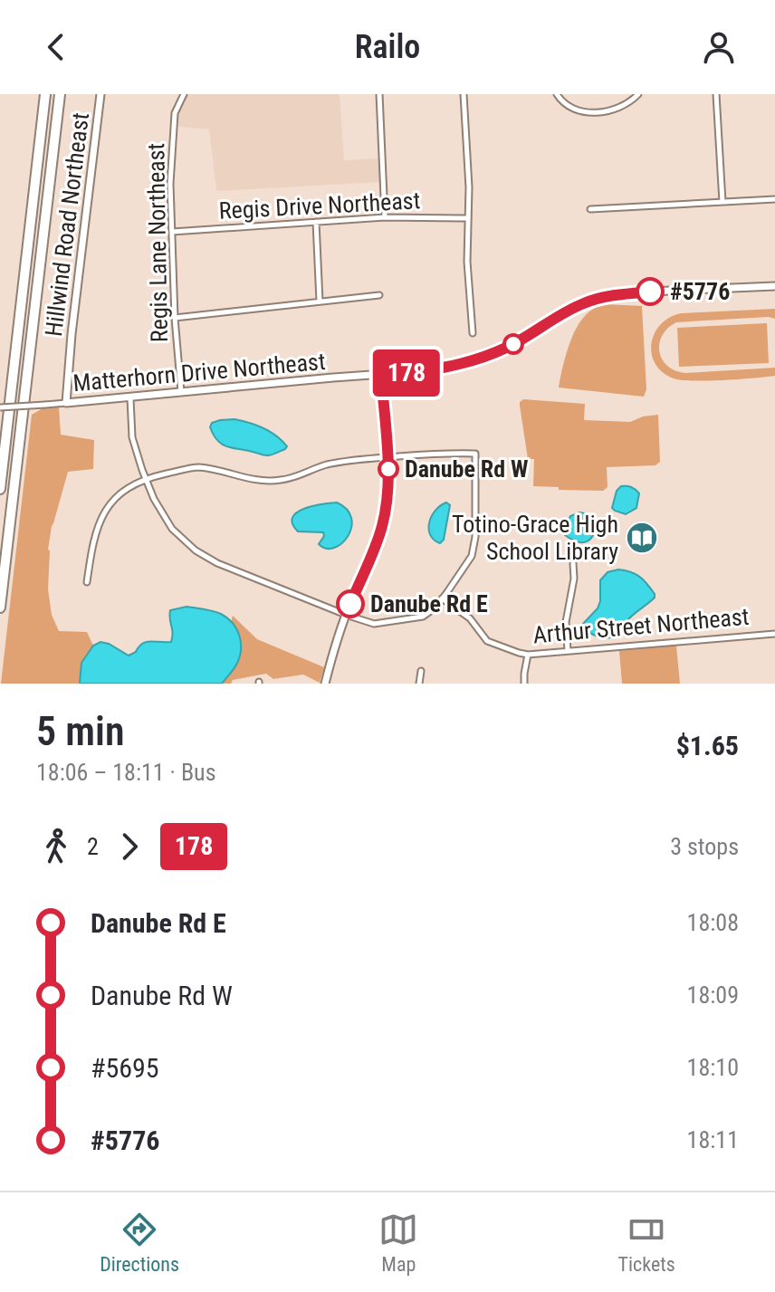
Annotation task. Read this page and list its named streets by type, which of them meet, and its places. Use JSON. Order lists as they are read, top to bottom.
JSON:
{
  "streets": {
    "street": [
      "Regis Drive Northeast",
      "Hillwind Road Northeast",
      "Regis Lane Northeast",
      "Matterhorn Drive Northeast",
      "Arthur Street Northeast"
    ]
  },
  "crossings": [
    ["Regis Drive Northeast", "Regis Lane Northeast"],
    ["Hillwind Road Northeast", "Matterhorn Drive Northeast"],
    ["Regis Lane Northeast", "Matterhorn Drive Northeast"]
  ],
  "places": {
    "other": ["#5776", "Danube Rd W", "Danube Rd E"],
    "library": ["Totino-Grace High School Library"]
  },
  "lines": ["bus line 178"],
  "page": {
    "header": "Railo",
    "on_map": "178",
    "heading": ["5 min", "18:06 – 18:11 · Bus", "$1.65"],
    "legs": ["2", "178", "3 stops"],
    "list": [
      {
        "name": "Danube Rd E",
        "value": "18:08"
      },
      {
        "name": "Danube Rd W",
        "value": "18:09"
      },
      {
        "name": "#5695",
        "value": "18:10"
      },
      {
        "name": "#5776",
        "value": "18:11"
      }
    ],
    "tabs": ["Directions", "Map", "Tickets"]
  }
}
